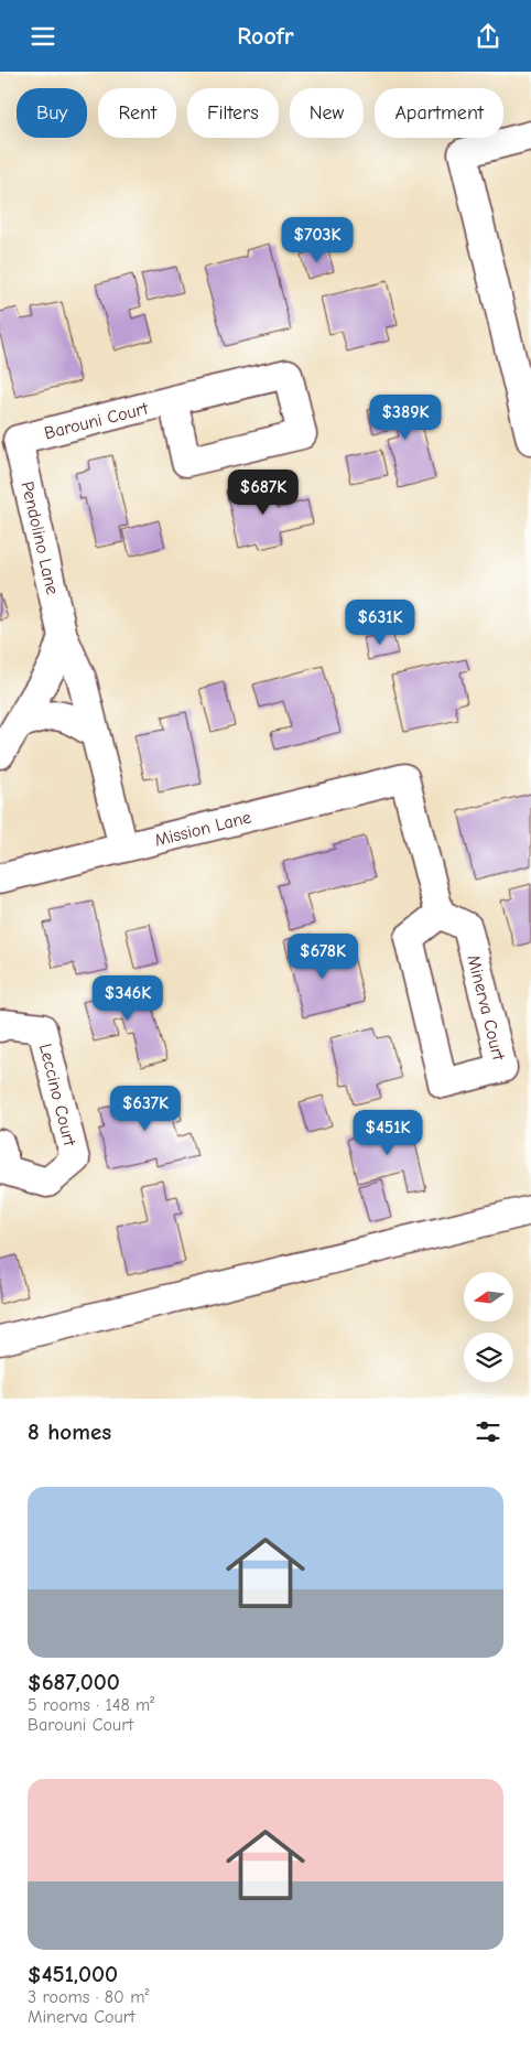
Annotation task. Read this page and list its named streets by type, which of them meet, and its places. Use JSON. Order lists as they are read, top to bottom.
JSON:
{
  "streets": {
    "street": [
      "Barouni Court",
      "Pendolino Lane",
      "Mission Lane",
      "Minerva Court",
      "Leccino Court"
    ]
  },
  "crossings": [
    ["Barouni Court", "Pendolino Lane"],
    ["Pendolino Lane", "Mission Lane"],
    ["Mission Lane", "Minerva Court"]
  ],
  "north": "left",
  "page": {
    "header": "Roofr",
    "chip": [
      "Buy",
      "Rent",
      "Filters",
      "New",
      "Apartment"
    ],
    "price": [
      "$703K",
      "$389K",
      "$687K",
      "$631K",
      "$678K",
      "$346K",
      "$637K",
      "$451K"
    ],
    "heading": "8 homes",
    "list": [
      {
        "name": "$687,000",
        "note": "5 rooms · 148 m² · Barouni Court"
      },
      {
        "name": "$451,000",
        "note": "3 rooms · 80 m² · Minerva Court"
      }
    ]
  }
}
